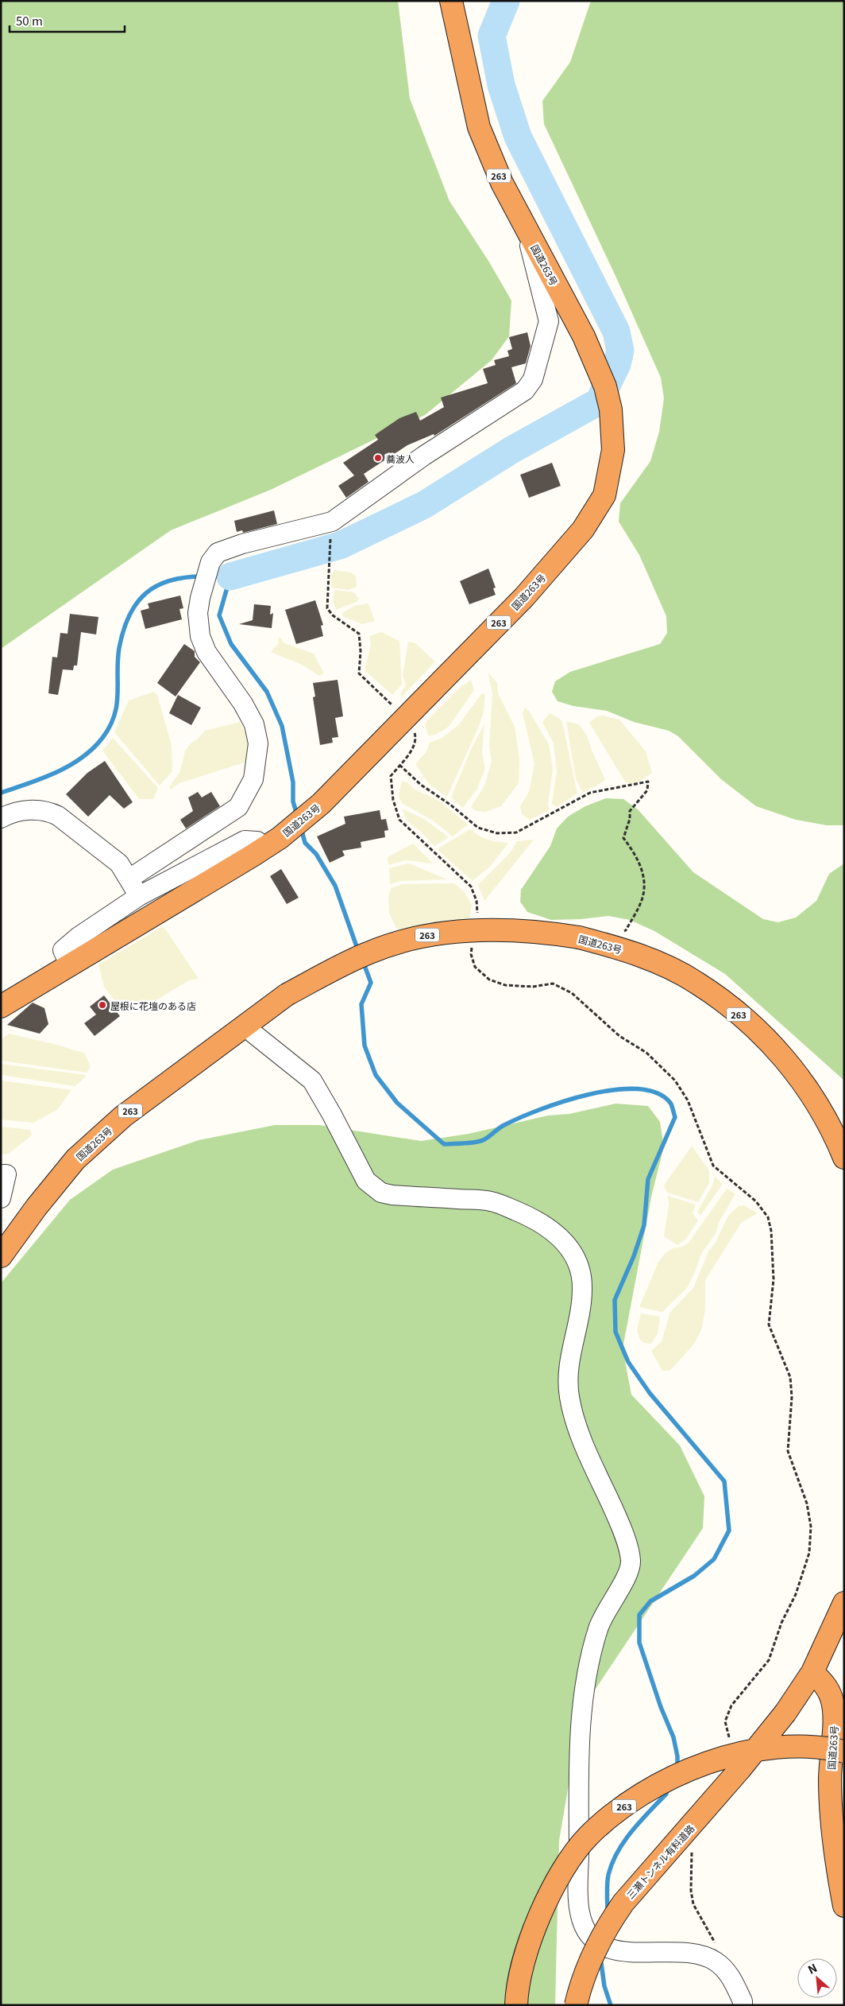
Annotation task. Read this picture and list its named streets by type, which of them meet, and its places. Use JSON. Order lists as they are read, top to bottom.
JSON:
{
  "streets": {
    "highway": ["263", "国道263号", "三瀬トンネル有料道路"]
  },
  "crossings": [
    ["国道263号", "三瀬トンネル有料道路"]
  ],
  "places": ["蕎波人", "屋根に花壇のある店"],
  "scale_bar": "50 m",
  "north": "top left"
}
